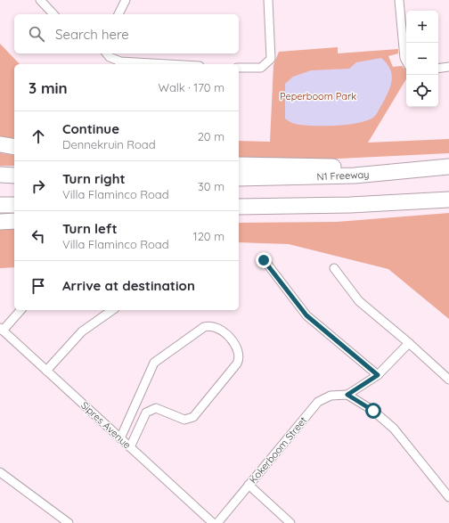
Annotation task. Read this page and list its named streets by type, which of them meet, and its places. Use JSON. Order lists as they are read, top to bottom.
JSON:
{
  "streets": {
    "highway": ["N1 Freeway"],
    "street": ["Sipres Avenue", "Kokerboom Street"]
  },
  "parks": ["Peperboom Park"],
  "page": {
    "map_buttons": ["+", "−"],
    "search": "Search here",
    "heading": ["3 min", "Walk · 170 m"],
    "list": [
      ["Continue", "Dennekruin Road", "20 m"],
      ["Turn right", "Villa Flaminco Road", "30 m"],
      ["Turn left", "Villa Flaminco Road", "120 m"],
      "Arrive at destination"
    ]
  }
}
